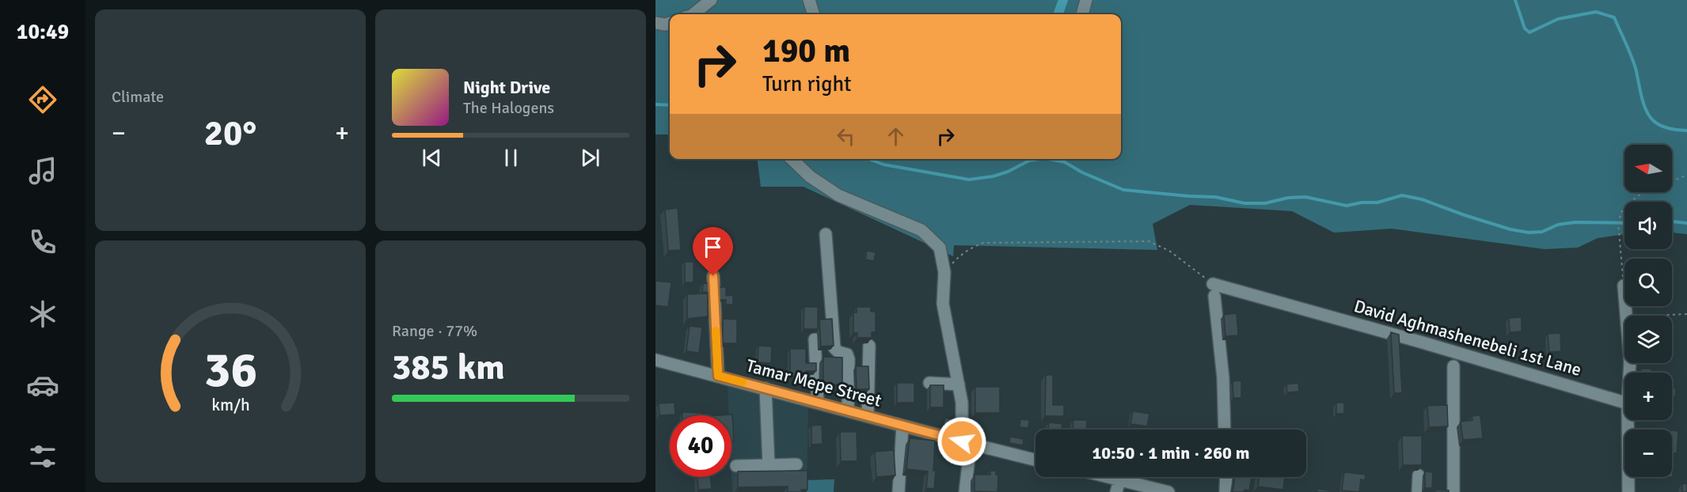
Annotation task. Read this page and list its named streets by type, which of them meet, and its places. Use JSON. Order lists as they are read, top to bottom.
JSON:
{
  "streets": {
    "street": ["David Aghmashenebeli 1st Lane", "Tamar Mepe Street"]
  },
  "north": "left",
  "page": {
    "tabs": "10:49",
    "tile": [
      "Climate",
      ["Range · 77%", "385 km"]
    ],
    "turn": ["190 m", "Turn right"],
    "song": ["Night Drive", "The Halogens"],
    "heat": ["−", "20°", "+"],
    "map_buttons": ["+", "−"],
    "limit": "40",
    "trip": "10:50 · 1 min · 260 m",
    "gauge": ["36", "km/h"]
  }
}
